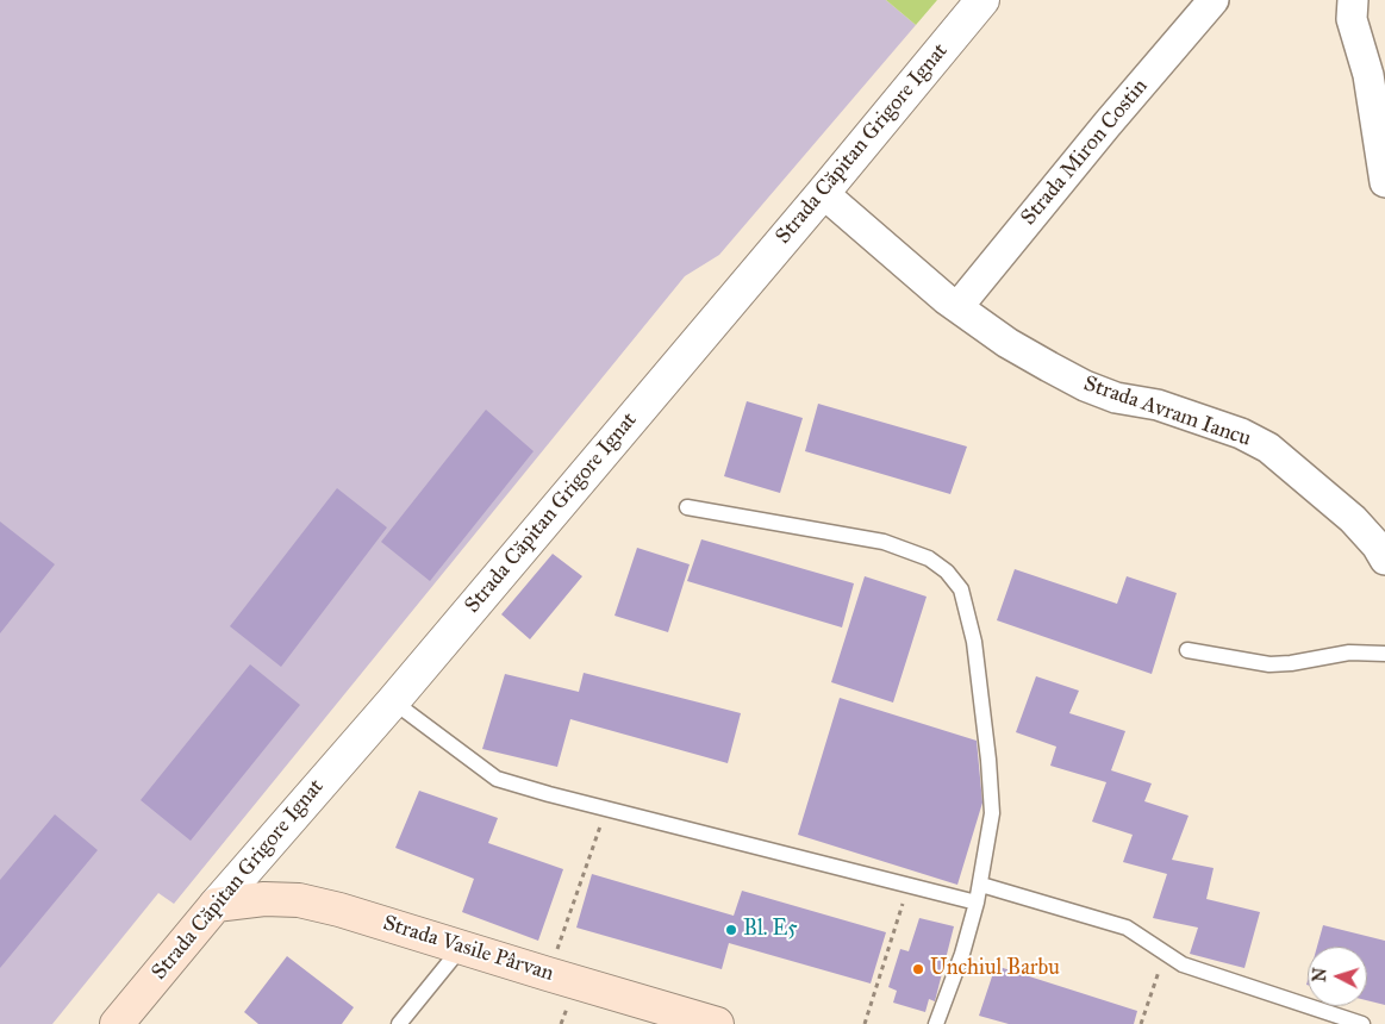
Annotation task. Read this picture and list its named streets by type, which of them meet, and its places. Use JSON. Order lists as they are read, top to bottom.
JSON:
{
  "streets": {
    "main road": ["Strada Căpitan Grigore Ignat", "Strada Vasile Pârvan"],
    "street": ["Strada Miron Costin", "Strada Avram Iancu"]
  },
  "crossings": [
    ["Strada Căpitan Grigore Ignat", "Strada Avram Iancu"],
    ["Strada Căpitan Grigore Ignat", "Strada Vasile Pârvan"],
    ["Strada Miron Costin", "Strada Avram Iancu"]
  ],
  "places": ["Bl. E5", "Unchiul Barbu"],
  "north": "left"
}
